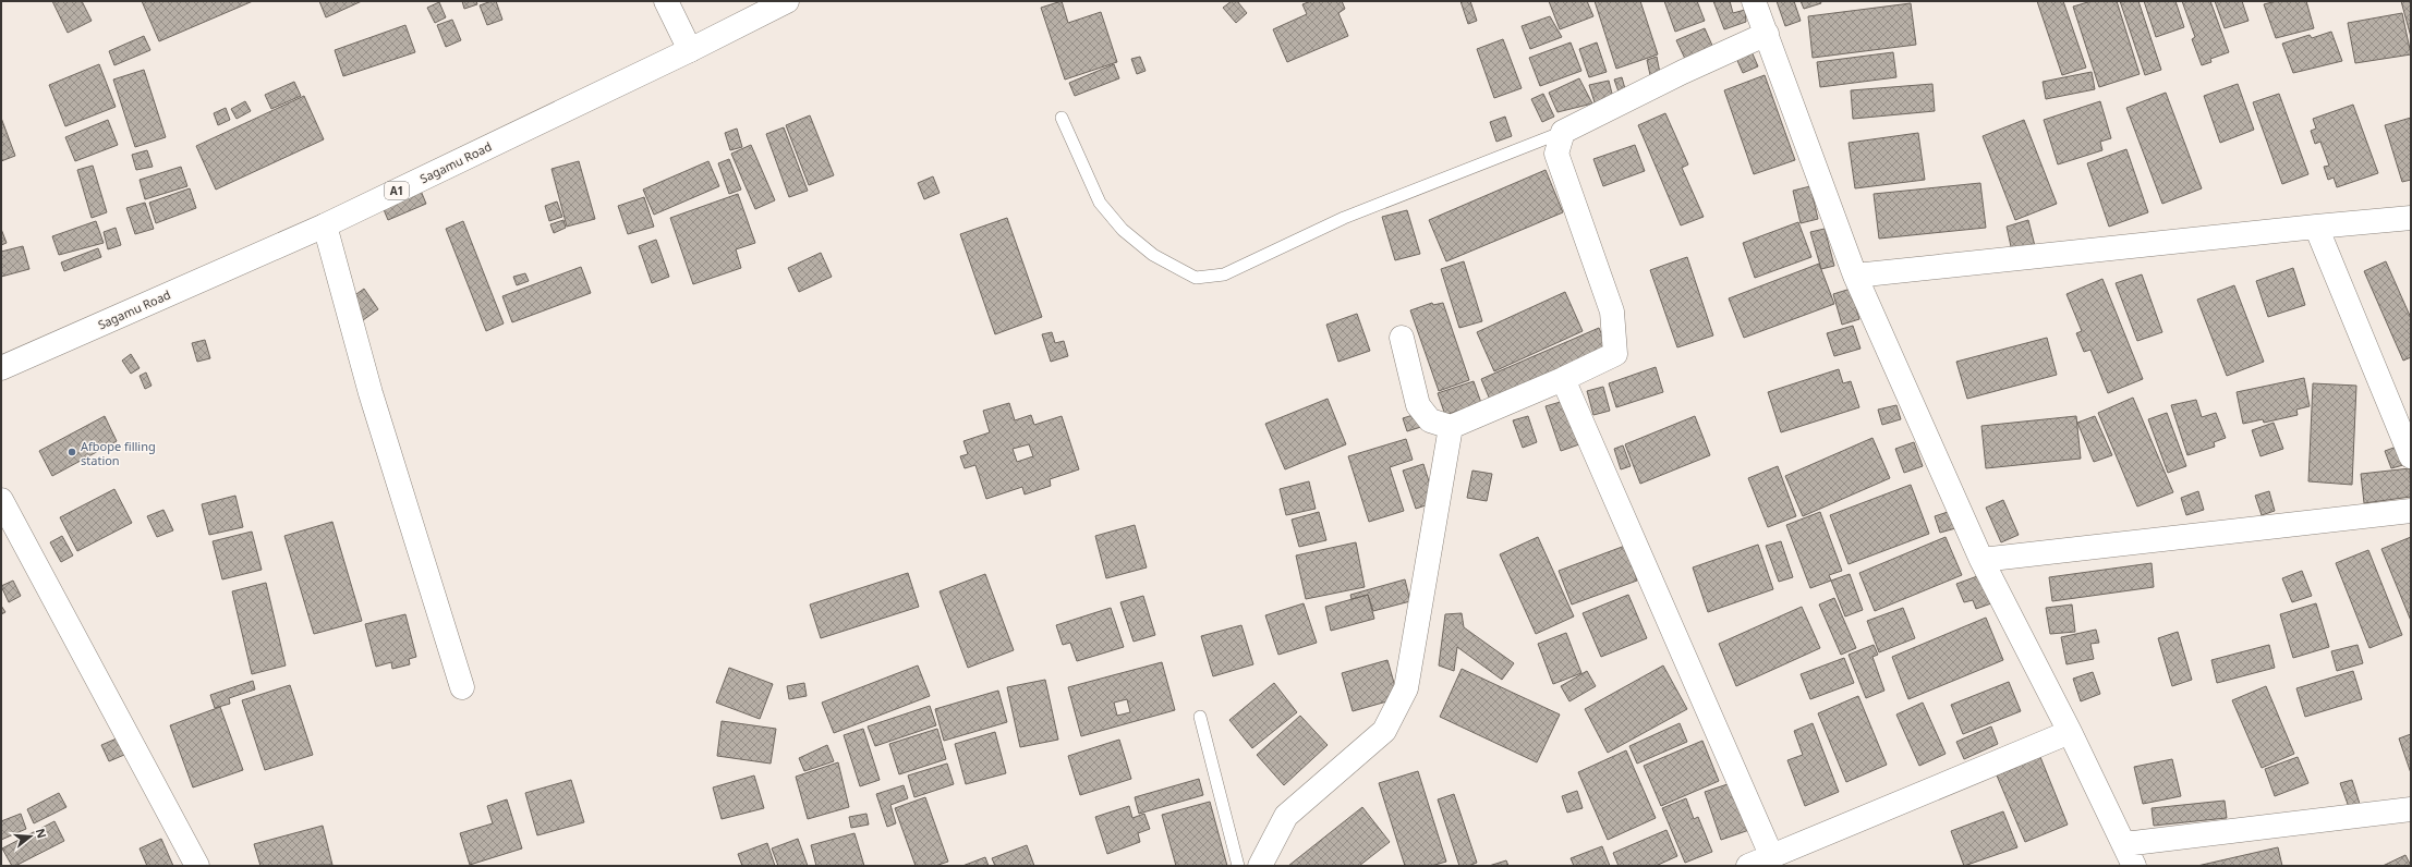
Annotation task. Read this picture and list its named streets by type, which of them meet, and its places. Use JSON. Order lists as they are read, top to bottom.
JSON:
{
  "streets": {
    "main road": ["Sagamu Road", "A1"]
  },
  "places": ["Afbope filling station"],
  "north": "right"
}
